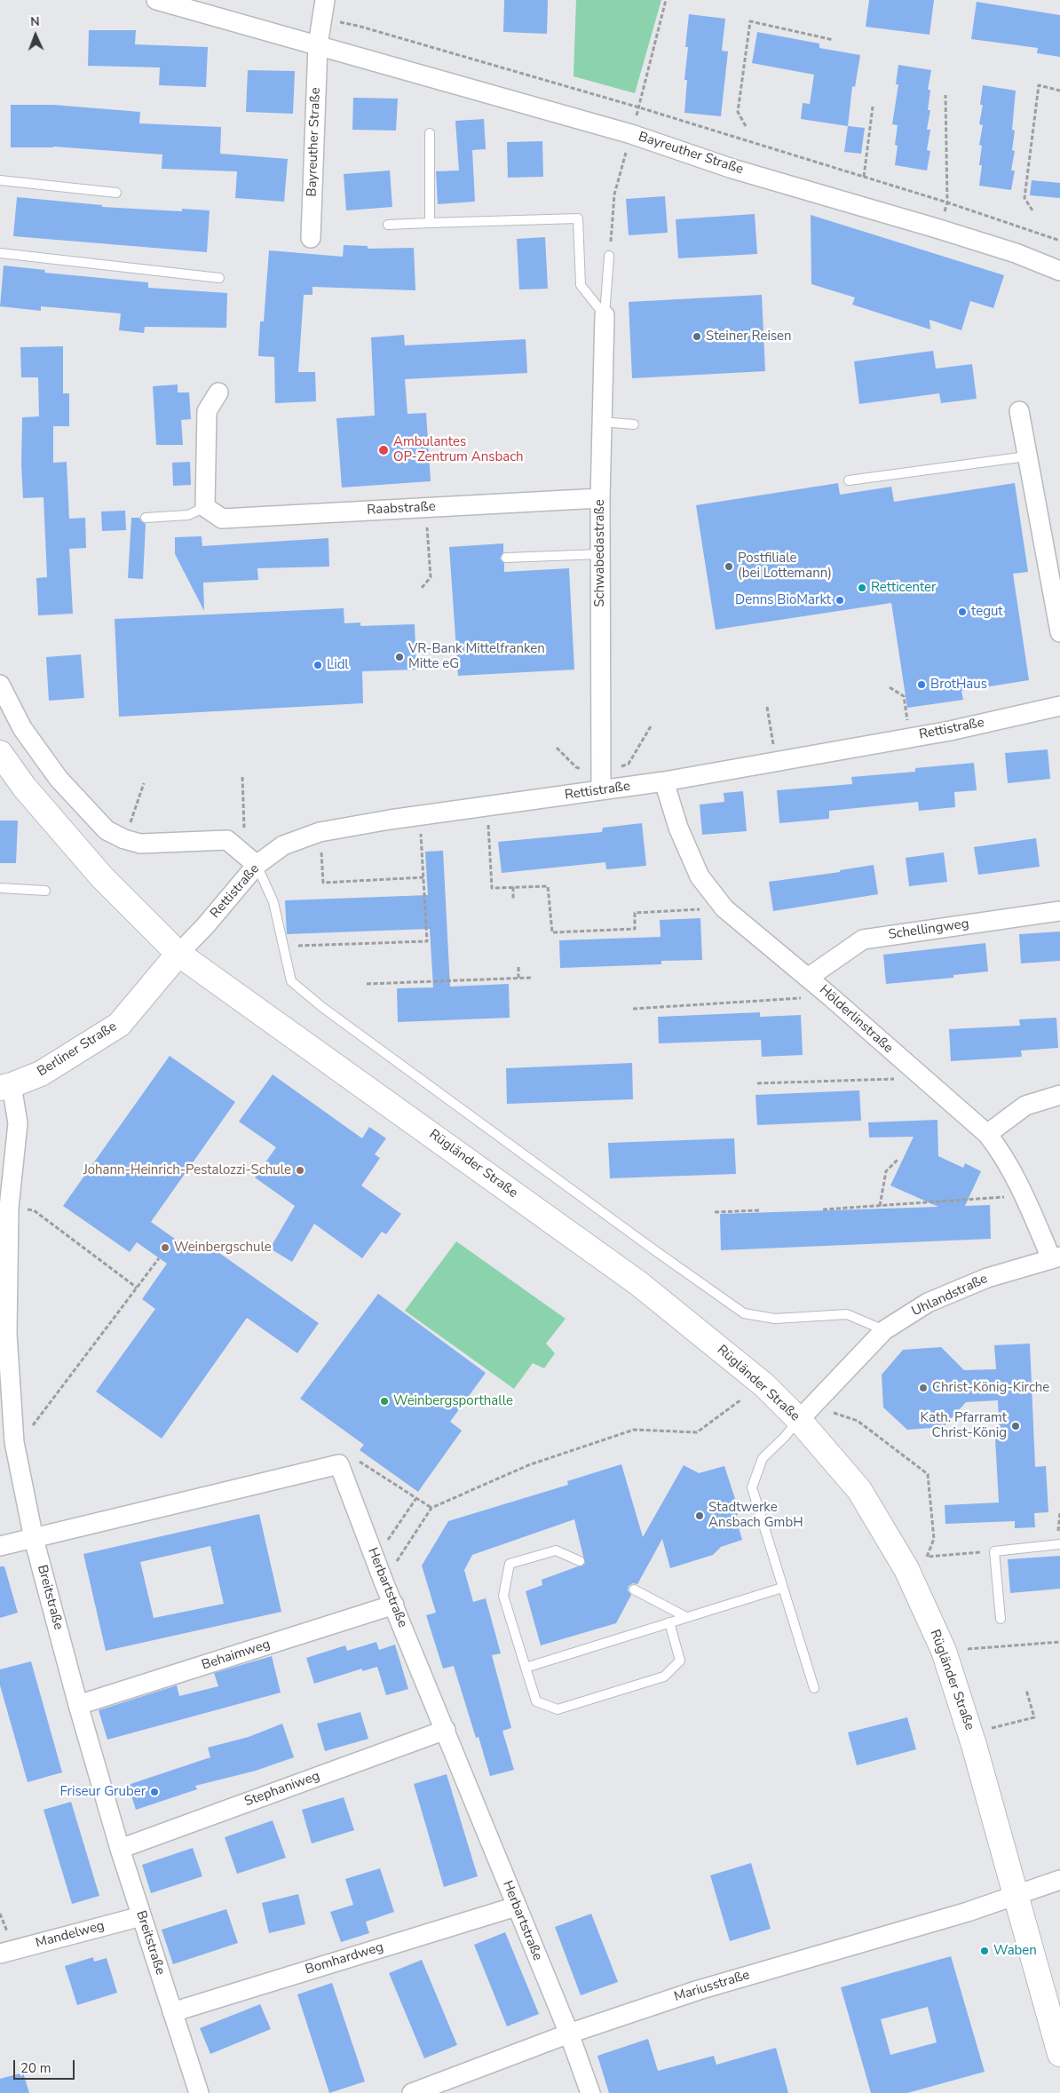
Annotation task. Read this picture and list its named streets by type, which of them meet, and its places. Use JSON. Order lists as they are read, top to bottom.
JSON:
{
  "streets": {
    "main road": ["Berliner Straße", "Rügländer Straße"],
    "street": [
      "Bayreuther Straße",
      "Raabstraße",
      "Schwabedastraße",
      "Rettistraße",
      "Schellingweg",
      "Hölderlinstraße",
      "Uhlandstraße",
      "Herbartstraße",
      "Breitstraße",
      "Behaimweg",
      "Stephaniweg",
      "Mandelweg",
      "Bomhardweg",
      "Mariusstraße"
    ]
  },
  "crossings": [
    ["Raabstraße", "Schwabedastraße"],
    ["Schwabedastraße", "Rettistraße"],
    ["Rettistraße", "Hölderlinstraße"],
    ["Rettistraße", "Berliner Straße"],
    ["Rettistraße", "Rügländer Straße"],
    ["Schellingweg", "Hölderlinstraße"],
    ["Hölderlinstraße", "Uhlandstraße"],
    ["Berliner Straße", "Rügländer Straße"],
    ["Berliner Straße", "Breitstraße"],
    ["Rügländer Straße", "Uhlandstraße"],
    ["Rügländer Straße", "Mariusstraße"],
    ["Herbartstraße", "Behaimweg"],
    ["Herbartstraße", "Stephaniweg"],
    ["Herbartstraße", "Bomhardweg"],
    ["Herbartstraße", "Mariusstraße"],
    ["Breitstraße", "Behaimweg"],
    ["Breitstraße", "Stephaniweg"],
    ["Breitstraße", "Mandelweg"],
    ["Breitstraße", "Bomhardweg"]
  ],
  "places": [
    "Steiner Reisen",
    "Ambulantes OP-Zentrum Ansbach",
    "Postfiliale (bei Lottemann)",
    "Retticenter",
    "Denns BioMarkt",
    "tegut",
    "VR-Bank Mittelfranken Mitte eG",
    "Lidl",
    "BrotHaus",
    "Johann-Heinrich-Pestalozzi-Schule",
    "Weinbergschule",
    "Christ-König-Kirche",
    "Weinbergsporthalle",
    "Kath. Pfarramt Christ-König",
    "Stadtwerke Ansbach GmbH",
    "Friseur Gruber",
    "Waben"
  ],
  "scale_bar": "20 m",
  "north": "top"
}
